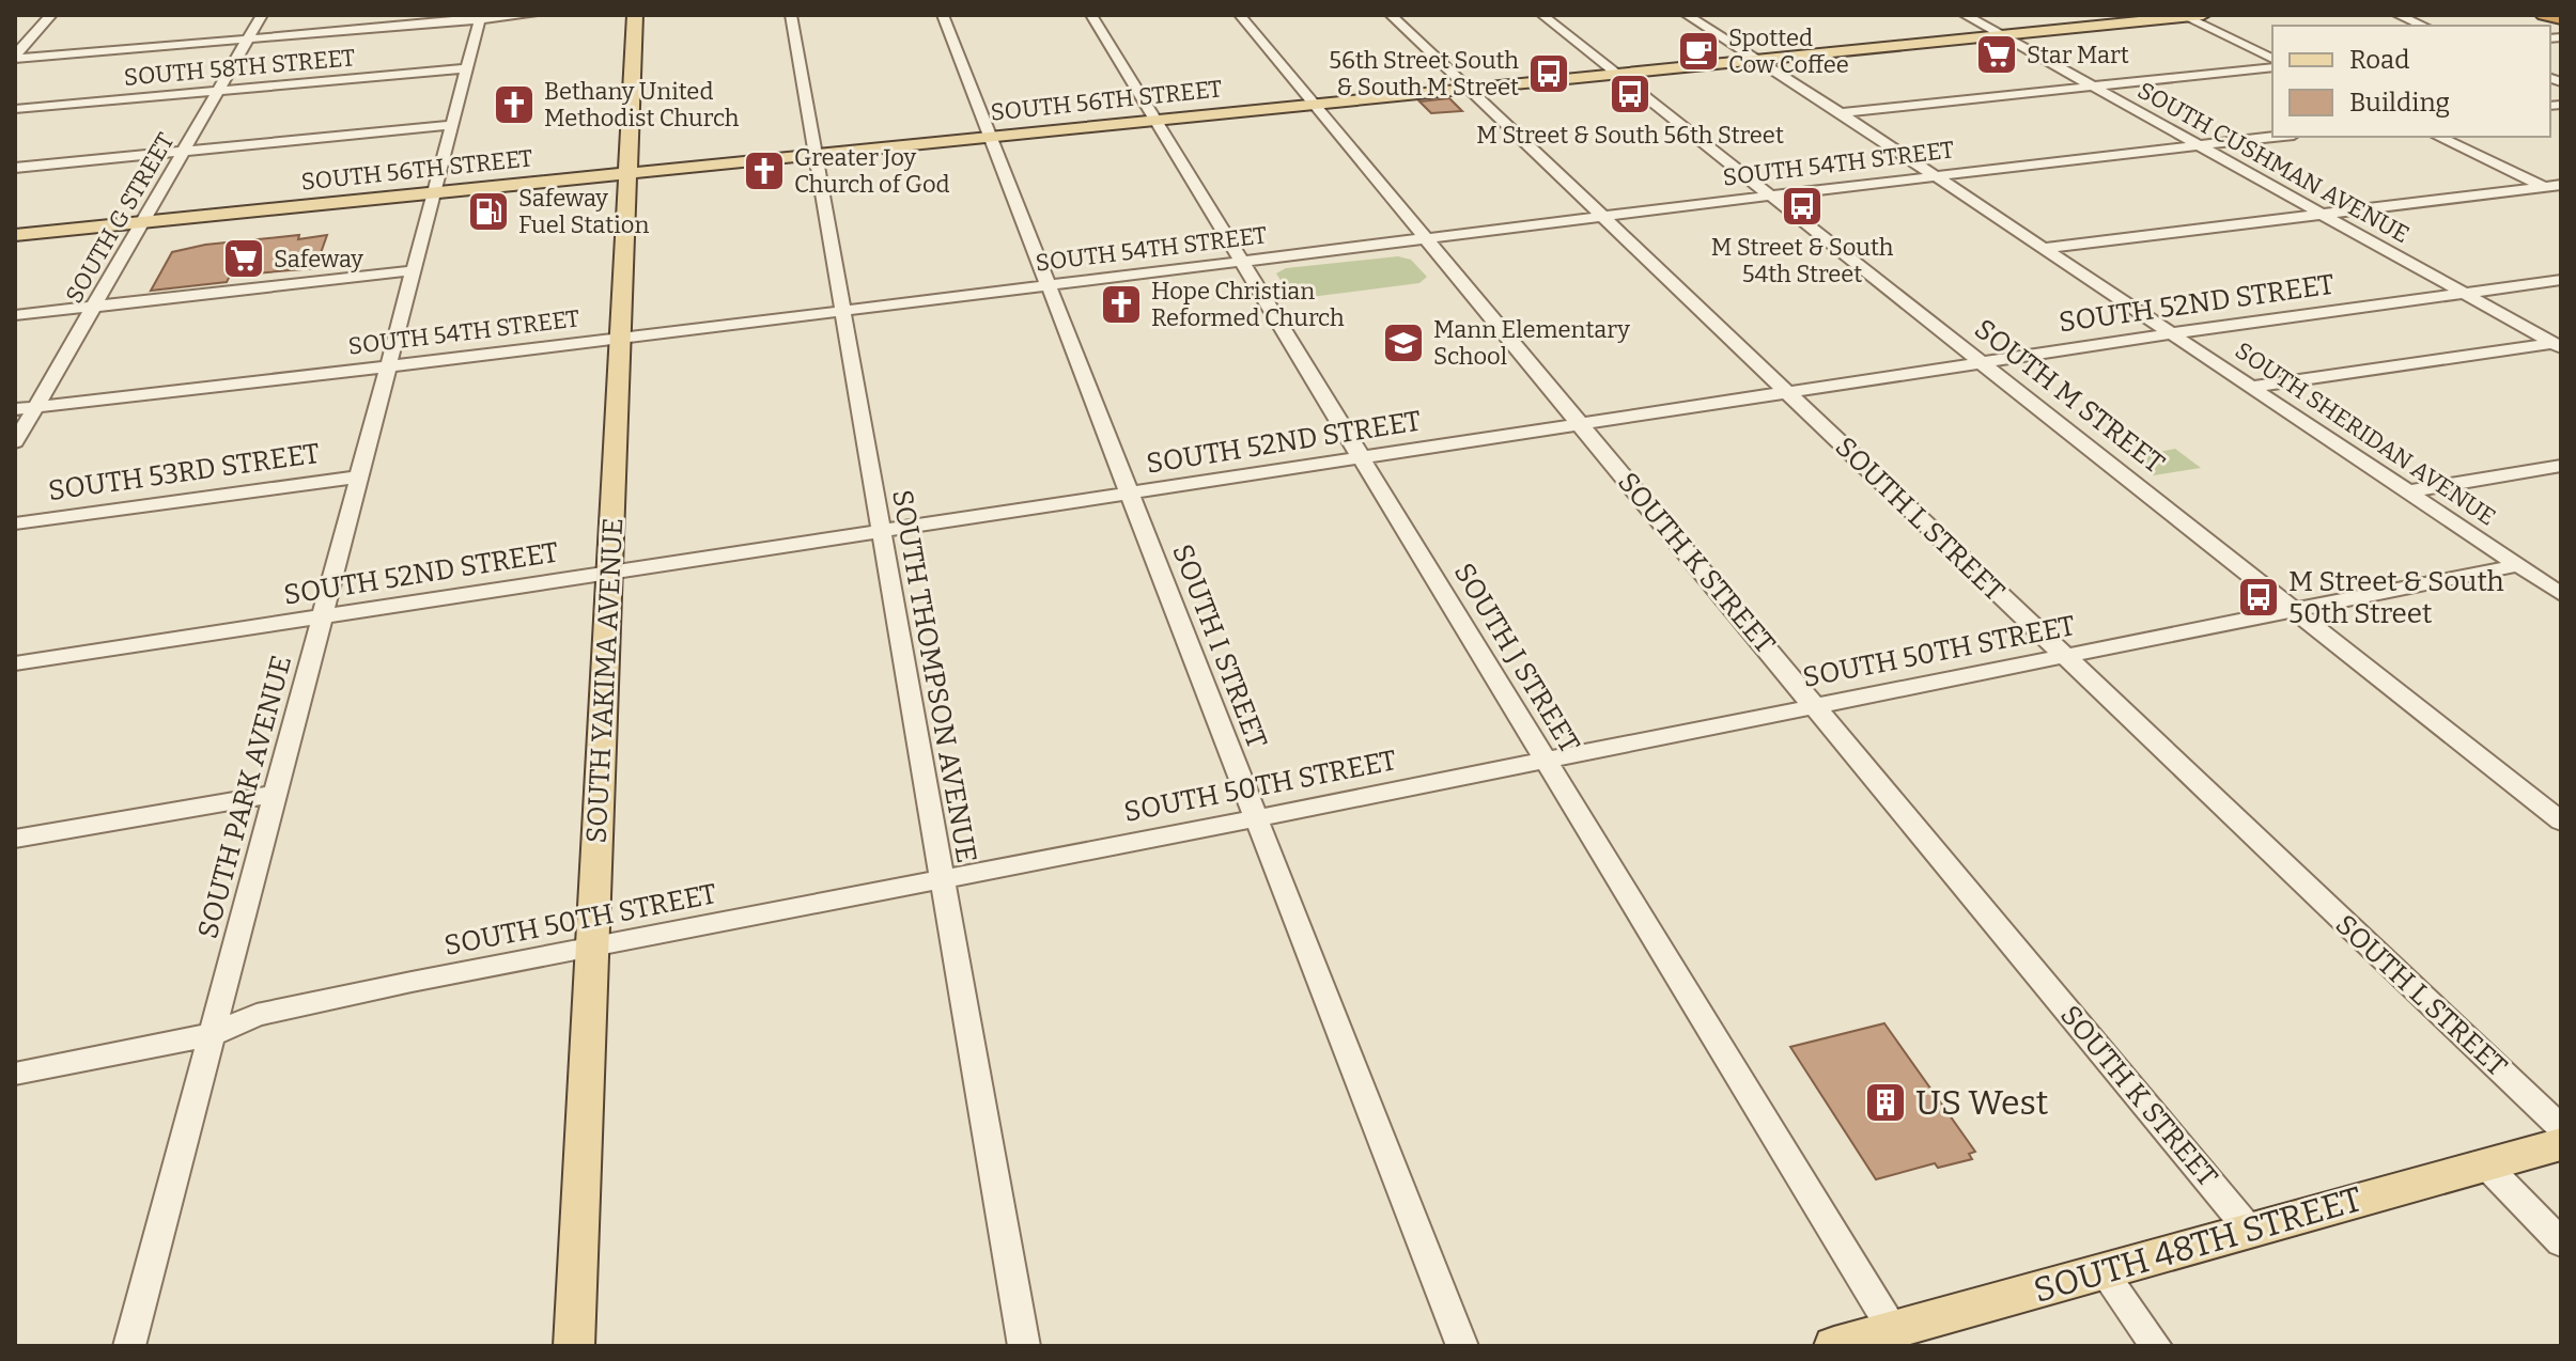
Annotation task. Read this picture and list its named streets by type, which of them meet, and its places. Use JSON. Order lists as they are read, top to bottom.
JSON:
{
  "streets": {
    "main road": ["SOUTH 56TH STREET", "SOUTH YAKIMA AVENUE", "SOUTH 48TH STREET"],
    "street": [
      "SOUTH 58TH STREET",
      "SOUTH CUSHMAN AVENUE",
      "SOUTH 54TH STREET",
      "SOUTH G STREET",
      "SOUTH 52ND STREET",
      "SOUTH M STREET",
      "SOUTH SHERIDAN AVENUE",
      "SOUTH 53RD STREET",
      "SOUTH L STREET",
      "SOUTH K STREET",
      "SOUTH I STREET",
      "SOUTH 50TH STREET",
      "SOUTH J STREET",
      "SOUTH THOMPSON AVENUE",
      "SOUTH PARK AVENUE"
    ]
  },
  "crossings": [
    ["SOUTH 58TH STREET", "SOUTH G STREET"],
    ["SOUTH 58TH STREET", "SOUTH PARK AVENUE"],
    ["SOUTH 56TH STREET", "SOUTH CUSHMAN AVENUE"],
    ["SOUTH 56TH STREET", "SOUTH G STREET"],
    ["SOUTH 56TH STREET", "SOUTH M STREET"],
    ["SOUTH 56TH STREET", "SOUTH SHERIDAN AVENUE"],
    ["SOUTH 56TH STREET", "SOUTH L STREET"],
    ["SOUTH 56TH STREET", "SOUTH K STREET"],
    ["SOUTH 56TH STREET", "SOUTH I STREET"],
    ["SOUTH 56TH STREET", "SOUTH J STREET"],
    ["SOUTH 56TH STREET", "SOUTH THOMPSON AVENUE"],
    ["SOUTH 56TH STREET", "SOUTH YAKIMA AVENUE"],
    ["SOUTH 56TH STREET", "SOUTH PARK AVENUE"],
    ["SOUTH CUSHMAN AVENUE", "SOUTH 54TH STREET"],
    ["SOUTH CUSHMAN AVENUE", "SOUTH 52ND STREET"],
    ["SOUTH 54TH STREET", "SOUTH G STREET"],
    ["SOUTH 54TH STREET", "SOUTH M STREET"],
    ["SOUTH 54TH STREET", "SOUTH SHERIDAN AVENUE"],
    ["SOUTH 54TH STREET", "SOUTH L STREET"],
    ["SOUTH 54TH STREET", "SOUTH K STREET"],
    ["SOUTH 54TH STREET", "SOUTH I STREET"],
    ["SOUTH 54TH STREET", "SOUTH J STREET"],
    ["SOUTH 54TH STREET", "SOUTH THOMPSON AVENUE"],
    ["SOUTH 54TH STREET", "SOUTH YAKIMA AVENUE"],
    ["SOUTH 54TH STREET", "SOUTH PARK AVENUE"],
    ["SOUTH 52ND STREET", "SOUTH M STREET"],
    ["SOUTH 52ND STREET", "SOUTH SHERIDAN AVENUE"],
    ["SOUTH 52ND STREET", "SOUTH L STREET"],
    ["SOUTH 52ND STREET", "SOUTH K STREET"],
    ["SOUTH 52ND STREET", "SOUTH I STREET"],
    ["SOUTH 52ND STREET", "SOUTH J STREET"],
    ["SOUTH 52ND STREET", "SOUTH THOMPSON AVENUE"],
    ["SOUTH 52ND STREET", "SOUTH YAKIMA AVENUE"],
    ["SOUTH 52ND STREET", "SOUTH PARK AVENUE"],
    ["SOUTH M STREET", "SOUTH 50TH STREET"],
    ["SOUTH SHERIDAN AVENUE", "SOUTH 50TH STREET"],
    ["SOUTH 53RD STREET", "SOUTH PARK AVENUE"],
    ["SOUTH L STREET", "SOUTH 50TH STREET"],
    ["SOUTH K STREET", "SOUTH 50TH STREET"],
    ["SOUTH K STREET", "SOUTH 48TH STREET"],
    ["SOUTH I STREET", "SOUTH 50TH STREET"],
    ["SOUTH 50TH STREET", "SOUTH J STREET"],
    ["SOUTH 50TH STREET", "SOUTH THOMPSON AVENUE"],
    ["SOUTH 50TH STREET", "SOUTH YAKIMA AVENUE"],
    ["SOUTH 50TH STREET", "SOUTH PARK AVENUE"],
    ["SOUTH J STREET", "SOUTH 48TH STREET"]
  ],
  "places": {
    "cafe": ["Spotted Cow Coffee"],
    "supermarket": ["Star Mart", "Safeway"],
    "bus stop": [
      "56th Street South & South M Street",
      "M Street & South 56th Street",
      "M Street & South 54th Street",
      "M Street & South 50th Street"
    ],
    "church": ["Bethany United Methodist Church", "Greater Joy Church of God", "Hope Christian Reformed Church"],
    "fuel station": ["Safeway Fuel Station"],
    "school or university": ["Mann Elementary School"],
    "building": ["US West"]
  },
  "legend": ["Road", "Building"]
}
